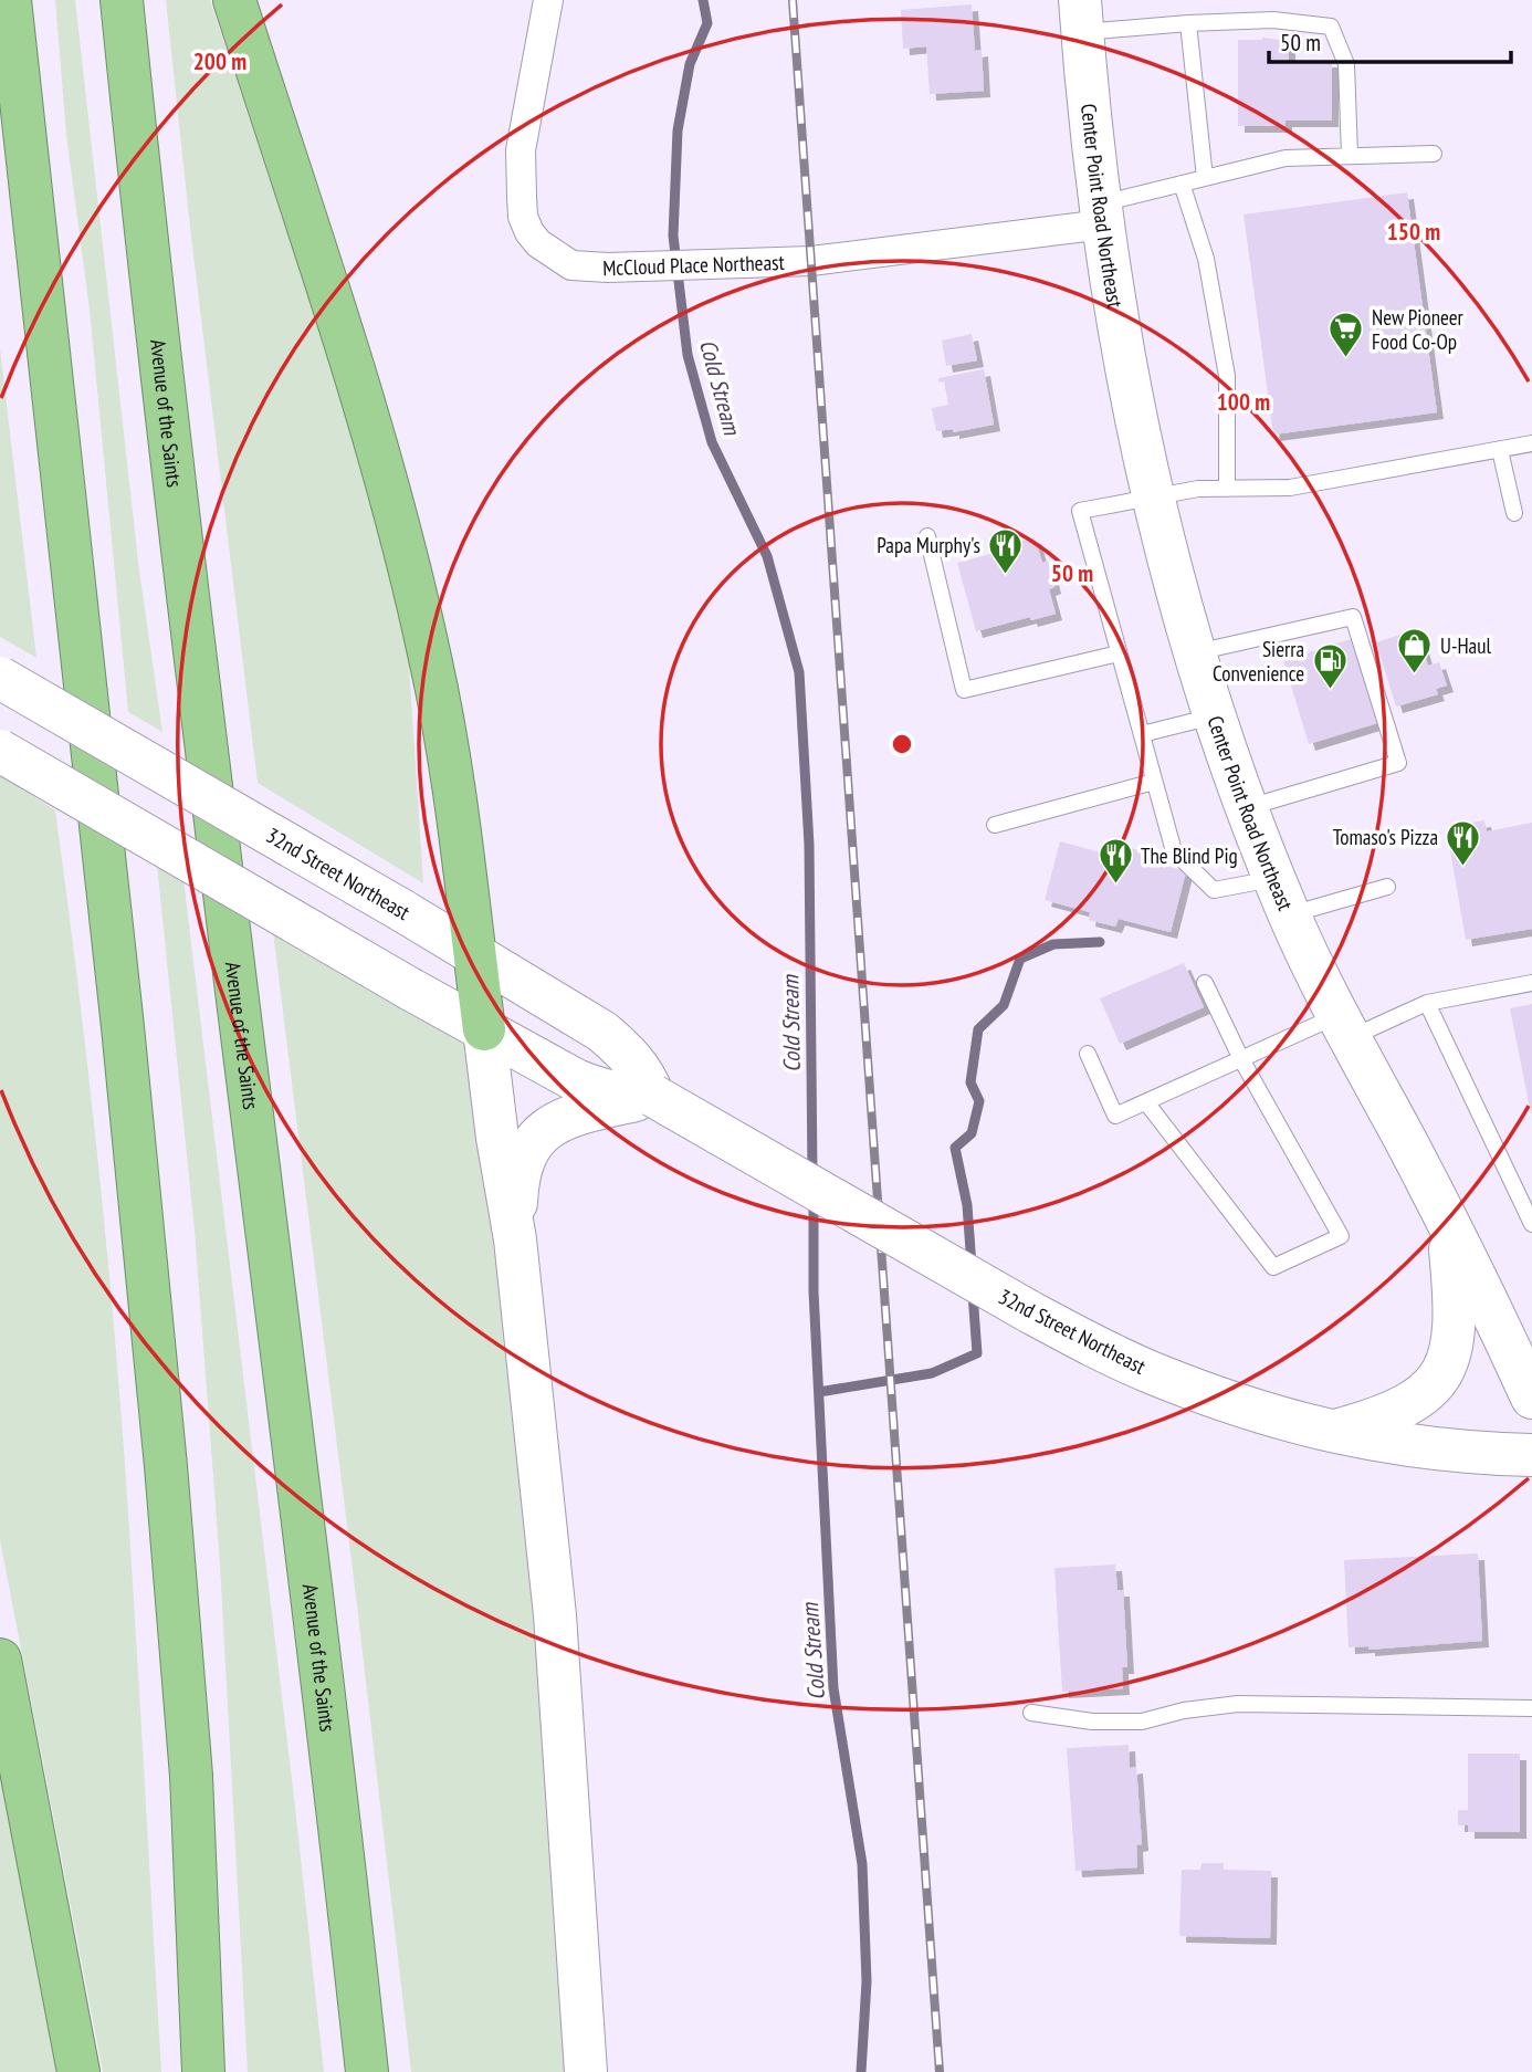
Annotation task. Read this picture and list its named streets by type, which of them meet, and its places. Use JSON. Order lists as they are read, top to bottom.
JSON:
{
  "streets": {
    "highway": ["Avenue of the Saints"],
    "main road": ["Center Point Road Northeast", "32nd Street Northeast"],
    "street": ["McCloud Place Northeast"]
  },
  "crossings": [
    ["Center Point Road Northeast", "McCloud Place Northeast"]
  ],
  "water": ["Cold Stream"],
  "places": {
    "supermarket": ["New Pioneer Food Co-Op"],
    "restaurant": ["Papa Murphy's", "Tomaso's Pizza", "The Blind Pig"],
    "shop": ["U-Haul"],
    "fuel station": ["Sierra Convenience"]
  },
  "scale_bar": "50 m",
  "rings": [
    "200 m",
    "150 m",
    "100 m",
    "50 m"
  ]
}
